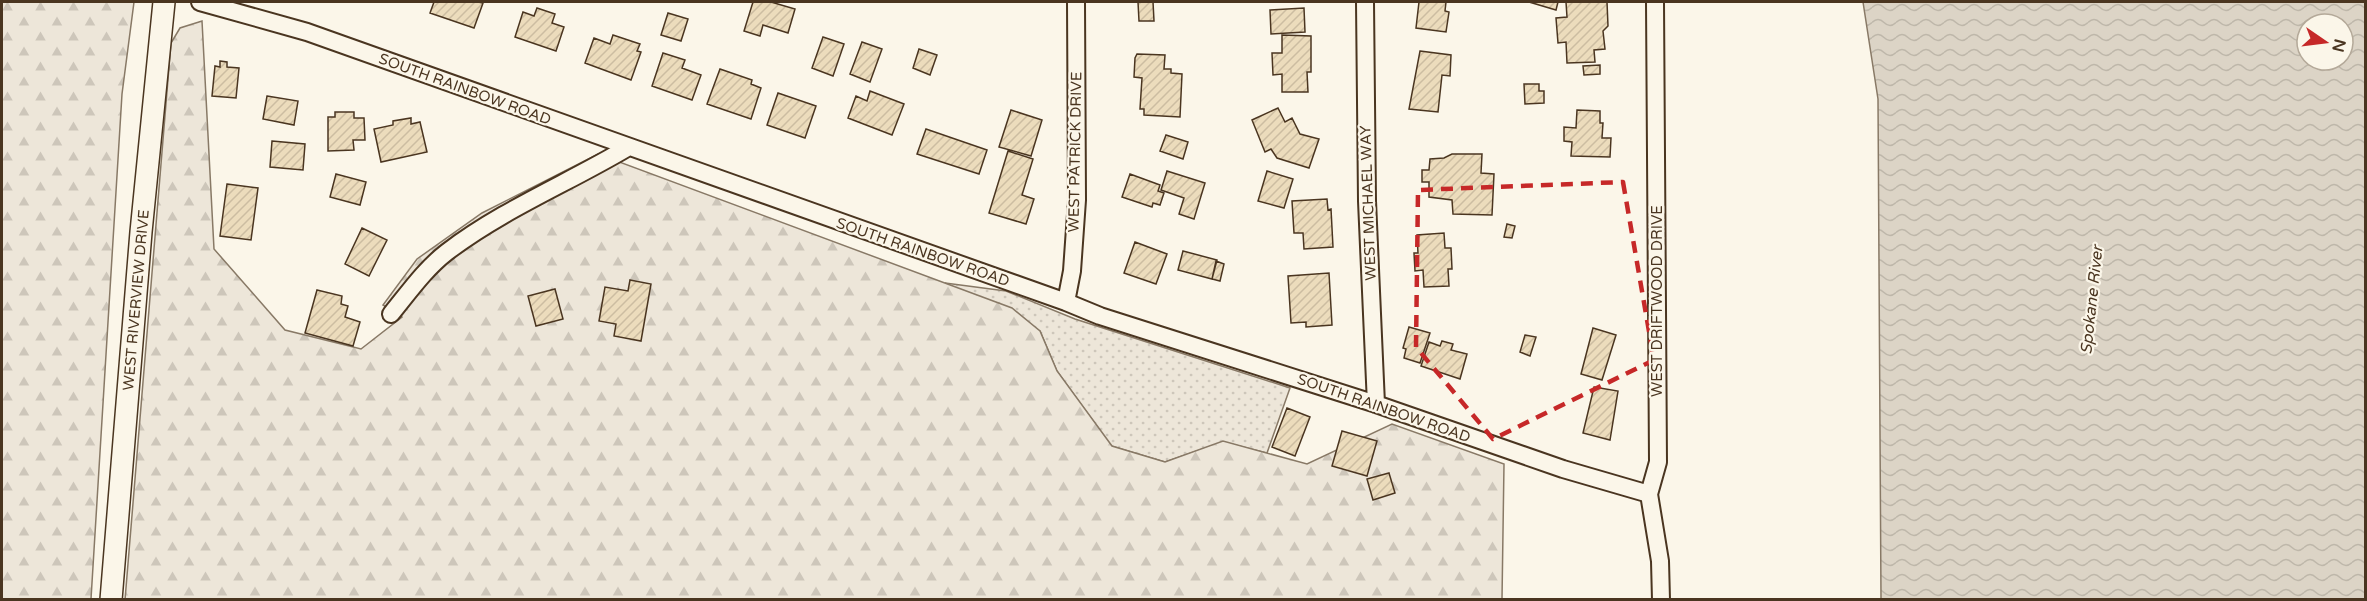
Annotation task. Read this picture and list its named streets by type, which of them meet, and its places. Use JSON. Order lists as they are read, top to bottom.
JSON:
{
  "streets": {
    "street": [
      "SOUTH RAINBOW ROAD",
      "WEST PATRICK DRIVE",
      "WEST MICHAEL WAY",
      "WEST RIVERVIEW DRIVE",
      "WEST DRIFTWOOD DRIVE"
    ]
  },
  "crossings": [
    ["SOUTH RAINBOW ROAD", "WEST PATRICK DRIVE"],
    ["SOUTH RAINBOW ROAD", "WEST MICHAEL WAY"],
    ["SOUTH RAINBOW ROAD", "WEST DRIFTWOOD DRIVE"]
  ],
  "water": ["Spokane River"],
  "north": "right"
}
